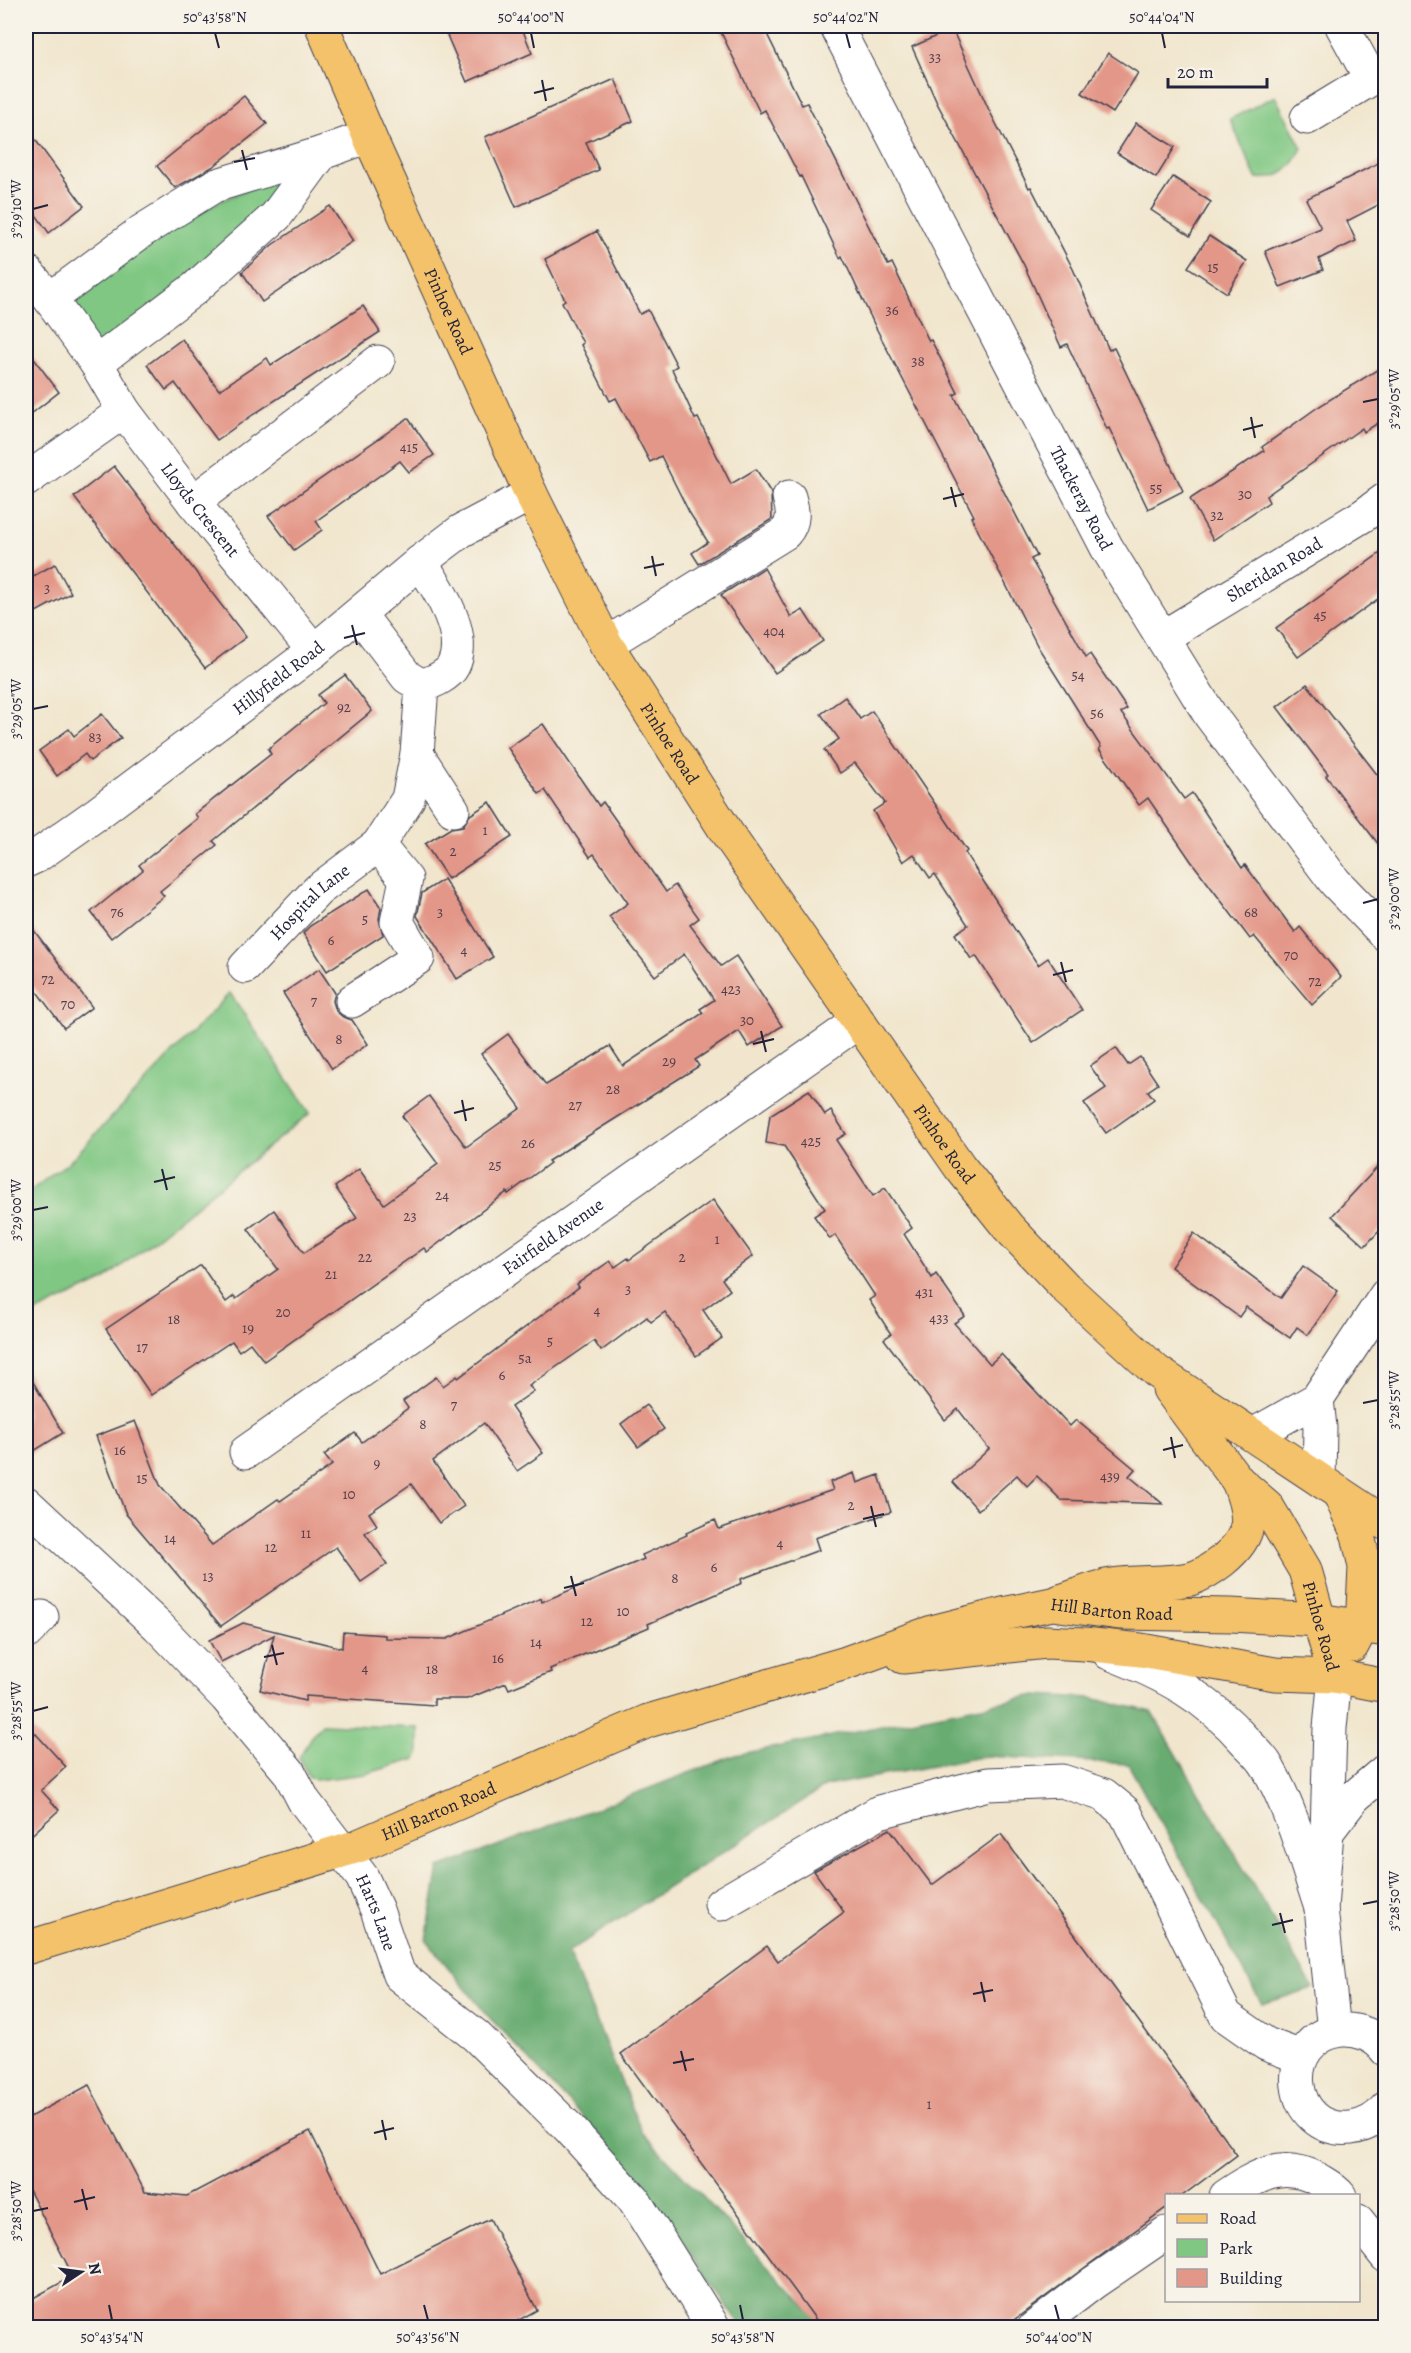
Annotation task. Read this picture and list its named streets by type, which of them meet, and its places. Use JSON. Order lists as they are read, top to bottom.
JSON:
{
  "streets": {
    "main road": ["Pinhoe Road", "Hill Barton Road"],
    "street": [
      "Thackeray Road",
      "Lloyds Crescent",
      "Sheridan Road",
      "Hillyfield Road",
      "Hospital Lane",
      "Fairfield Avenue",
      "Harts Lane"
    ]
  },
  "crossings": [
    ["Pinhoe Road", "Hillyfield Road"],
    ["Pinhoe Road", "Fairfield Avenue"],
    ["Pinhoe Road", "Hill Barton Road"],
    ["Thackeray Road", "Sheridan Road"],
    ["Lloyds Crescent", "Hillyfield Road"],
    ["Hill Barton Road", "Harts Lane"]
  ],
  "house_numbers": [
    "33",
    "15",
    "36",
    "38",
    "415",
    "55",
    "30",
    "32",
    "3",
    "45",
    "404",
    "54",
    "92",
    "56",
    "83",
    "1",
    "2",
    "76",
    "3",
    "68",
    "5",
    "6",
    "4",
    "70",
    "72",
    "72",
    "423",
    "7",
    "70",
    "30",
    "8",
    "29",
    "28",
    "27",
    "425",
    "26",
    "25",
    "24",
    "23",
    "1",
    "22",
    "2",
    "21",
    "3",
    "431",
    "4",
    "20",
    "433",
    "18",
    "19",
    "5",
    "17",
    "5a",
    "6",
    "7",
    "8",
    "16",
    "9",
    "439",
    "15",
    "10",
    "2",
    "11",
    "14",
    "4",
    "12",
    "6",
    "13",
    "8",
    "10",
    "12",
    "14",
    "16",
    "4",
    "18",
    "1"
  ],
  "legend": ["Road", "Park", "Building"],
  "scale_bar": "20 m",
  "north": "right",
  "coordinates": [
    "50°43'58\"N",
    "50°44'00\"N",
    "50°44'02\"N",
    "50°44'04\"N",
    "3°29'10\"W",
    "3°29'05\"W",
    "3°29'00\"W",
    "3°28'55\"W",
    "3°28'50\"W",
    "50°43'54\"N",
    "50°43'56\"N"
  ]
}
